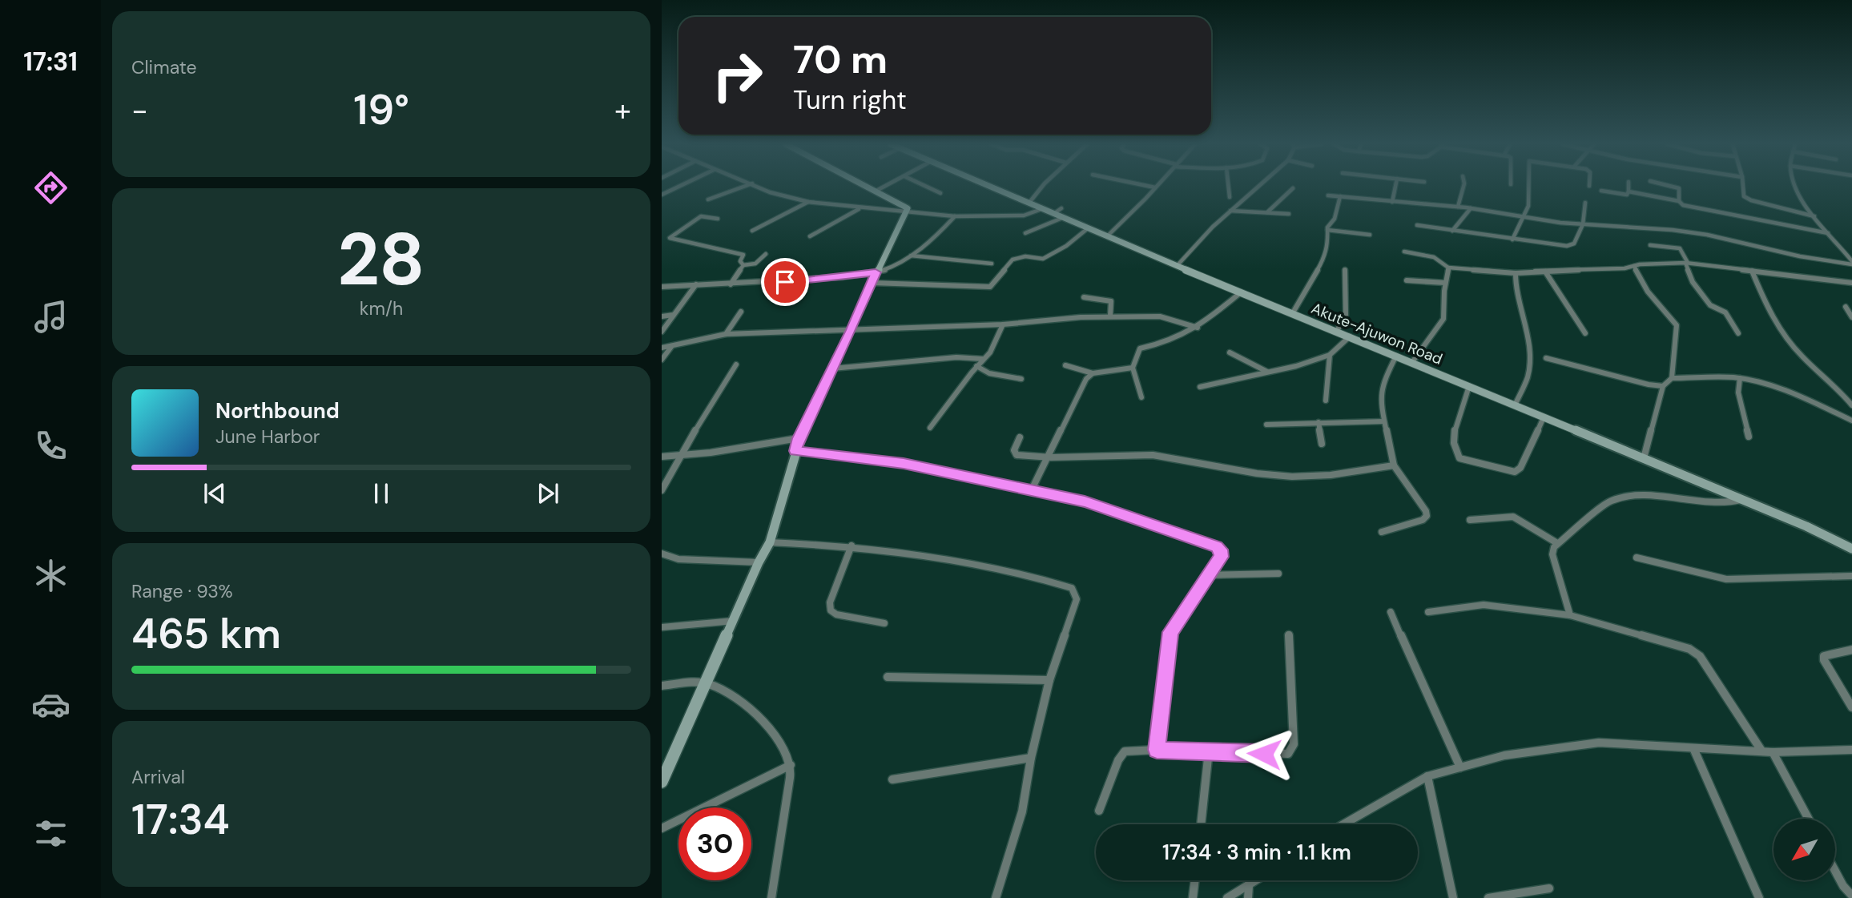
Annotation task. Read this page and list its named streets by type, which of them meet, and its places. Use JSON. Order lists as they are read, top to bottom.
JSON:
{
  "streets": {
    "main road": ["Akute-Ajuwon Road"]
  },
  "north": "bottom left",
  "page": {
    "tabs": "17:31",
    "tile": [
      "Climate",
      ["28", "km/h"],
      ["Range · 93%", "465 km"],
      ["Arrival", "17:34"]
    ],
    "turn": ["70 m", "Turn right"],
    "heat": ["−", "19°", "+"],
    "song": ["Northbound", "June Harbor"],
    "limit": "30",
    "trip": "17:34 · 3 min · 1.1 km"
  }
}
